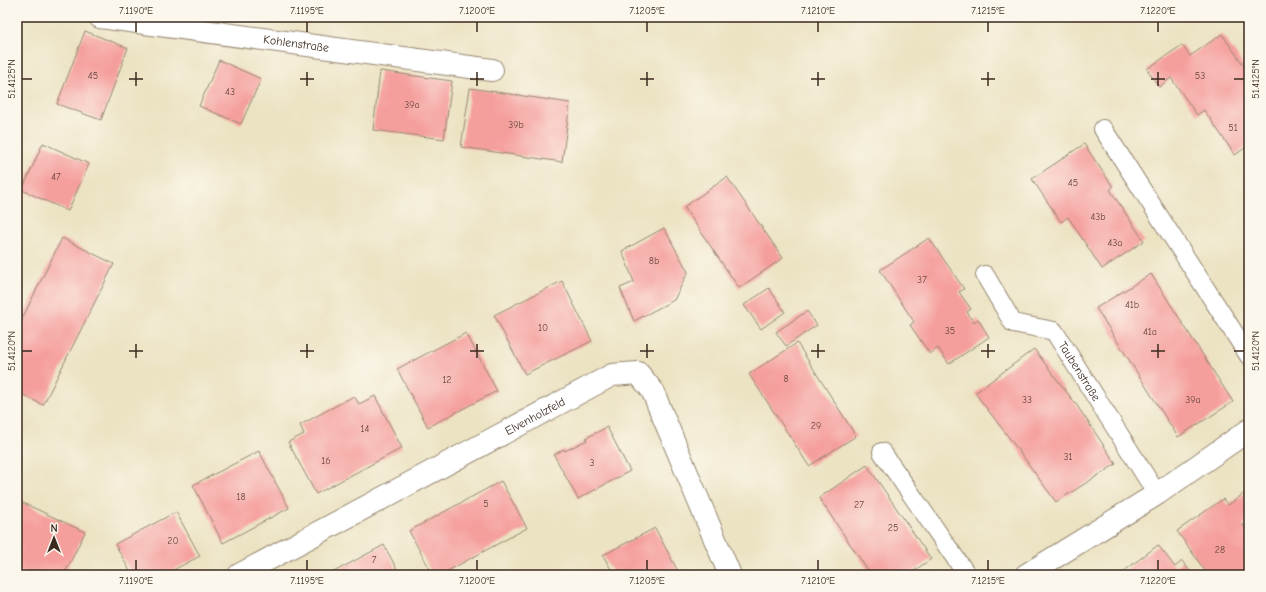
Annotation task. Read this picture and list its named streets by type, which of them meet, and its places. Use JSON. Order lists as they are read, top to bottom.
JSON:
{
  "streets": {
    "street": ["Kohlenstraße", "Elvenholzfeld"],
    "lane": ["Taubenstraße"]
  },
  "house_numbers": [
    "45",
    "53",
    "43",
    "39a",
    "39b",
    "51",
    "47",
    "45",
    "43b",
    "43a",
    "8b",
    "37",
    "41b",
    "10",
    "35",
    "41a",
    "8",
    "12",
    "33",
    "39a",
    "29",
    "14",
    "31",
    "16",
    "3",
    "18",
    "5",
    "27",
    "25",
    "20",
    "28",
    "7"
  ],
  "north": "top",
  "coordinates": [
    "7.1190°E",
    "7.1195°E",
    "7.1200°E",
    "7.1205°E",
    "7.1210°E",
    "7.1215°E",
    "7.1220°E",
    "51.4125°N",
    "51.4120°N"
  ]
}
